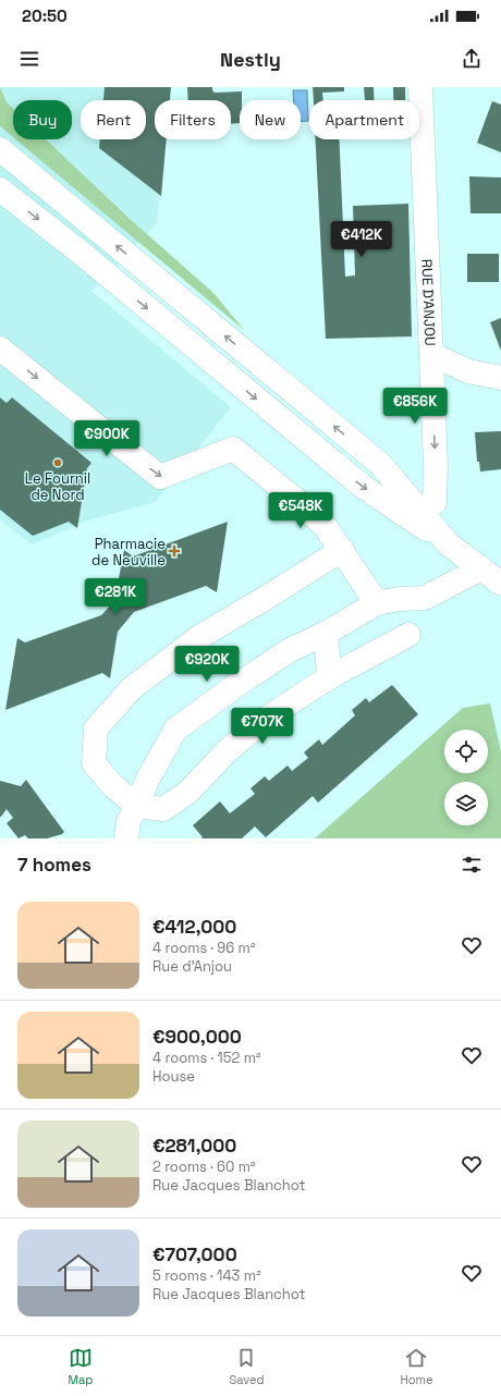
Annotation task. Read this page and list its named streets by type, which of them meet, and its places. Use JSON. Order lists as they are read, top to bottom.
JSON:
{
  "streets": {
    "street": ["RUE D'ANJOU"]
  },
  "one_way": ["RUE D'ANJOU"],
  "places": {
    "other": ["Le Fournil de Nord"],
    "health": ["Pharmacie de Neuville"]
  },
  "page": {
    "status": "20:50",
    "header": "Nestly",
    "chip": [
      "Buy",
      "Rent",
      "Filters",
      "New",
      "Apartment"
    ],
    "price": [
      "€412K",
      "€856K",
      "€900K",
      "€548K",
      "€281K",
      "€920K",
      "€707K"
    ],
    "heading": "7 homes",
    "list": [
      {
        "name": "€412,000",
        "note": "4 rooms · 96 m² · Rue d'Anjou"
      },
      {
        "name": "€900,000",
        "note": "4 rooms · 152 m² · House"
      },
      {
        "name": "€281,000",
        "note": "2 rooms · 60 m² · Rue Jacques Blanchot"
      },
      {
        "name": "€707,000",
        "note": "5 rooms · 143 m² · Rue Jacques Blanchot"
      }
    ],
    "tabs": ["Map", "Saved", "Home"]
  }
}
